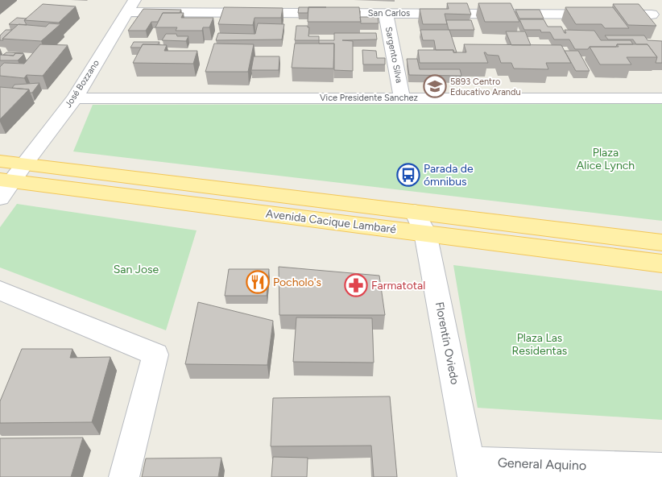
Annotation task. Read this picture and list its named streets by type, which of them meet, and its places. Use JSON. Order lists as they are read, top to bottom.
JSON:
{
  "streets": {
    "main road": ["Avenida Cacique Lambaré"],
    "street": [
      "San Carlos",
      "Sargento Silva",
      "José Bozzano",
      "Vice Presidente Sanchez",
      "Florentín Oviedo",
      "General Aquino"
    ]
  },
  "crossings": [
    ["San Carlos", "Sargento Silva"],
    ["San Carlos", "José Bozzano"],
    ["Sargento Silva", "Vice Presidente Sanchez"],
    ["José Bozzano", "Vice Presidente Sanchez"],
    ["José Bozzano", "Avenida Cacique Lambaré"],
    ["Avenida Cacique Lambaré", "Florentín Oviedo"],
    ["Florentín Oviedo", "General Aquino"]
  ],
  "parks": ["Plaza Alice Lynch", "San Jose", "Plaza Las Residentas"],
  "places": {
    "school or university": ["5893 Centro Educativo Arandu"],
    "bus stop": ["Parada de ómnibus"],
    "restaurant": ["Pocholo's"],
    "pharmacy": ["Farmatotal"]
  }
}
